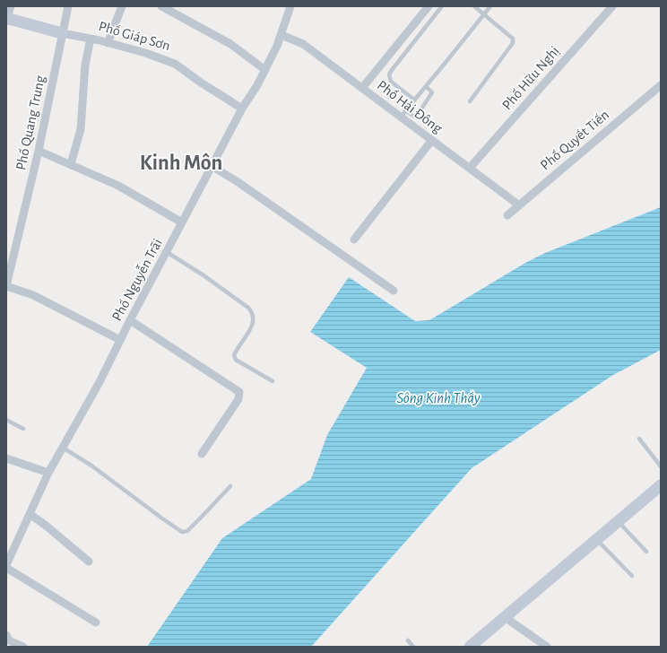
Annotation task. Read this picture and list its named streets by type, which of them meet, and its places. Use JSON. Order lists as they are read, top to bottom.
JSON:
{
  "streets": {
    "street": [
      "Phố Giáp Sơn",
      "Phố Hữu Nghị",
      "Phố Hải Đông",
      "Phố Quang Trung",
      "Phố Quyết Tiến",
      "Phố Nguyễn Trãi"
    ]
  },
  "crossings": [
    ["Phố Giáp Sơn", "Phố Quang Trung"],
    ["Phố Giáp Sơn", "Phố Nguyễn Trãi"],
    ["Phố Hữu Nghị", "Phố Hải Đông"],
    ["Phố Hải Đông", "Phố Quyết Tiến"],
    ["Phố Hải Đông", "Phố Nguyễn Trãi"]
  ],
  "districts": ["Kinh Môn"],
  "water": ["Sông Kinh Thầy"]
}
